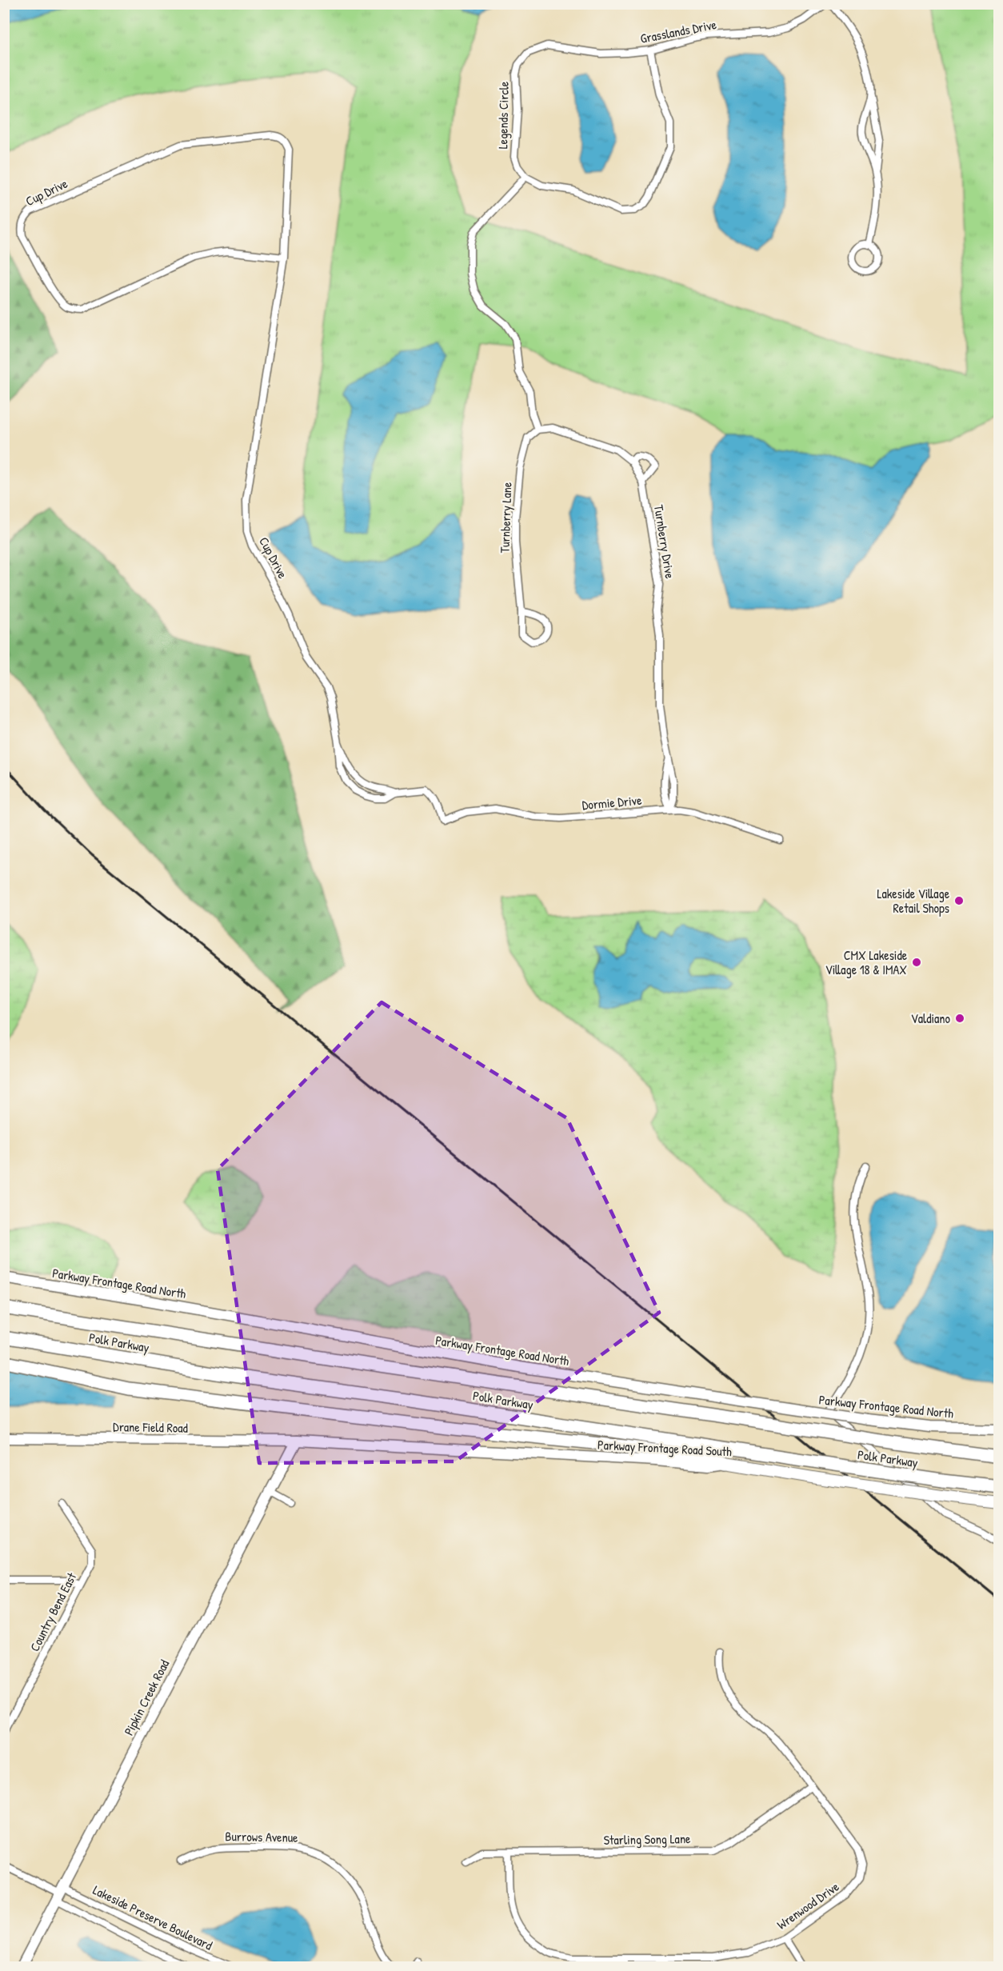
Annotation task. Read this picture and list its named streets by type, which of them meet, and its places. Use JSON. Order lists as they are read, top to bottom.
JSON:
{
  "streets": {
    "highway": ["Polk Parkway"],
    "main road": [
      "Parkway Frontage Road North",
      "Drane Field Road",
      "Parkway Frontage Road South",
      "Pipkin Creek Road"
    ],
    "street": [
      "Grasslands Drive",
      "Legends Circle",
      "Cup Drive",
      "Turnberry Lane",
      "Turnberry Drive",
      "Dormie Drive",
      "Country Bend East",
      "Burrows Avenue",
      "Starling Song Lane",
      "Wrenwood Drive",
      "Lakeside Preserve Boulevard"
    ]
  },
  "crossings": [
    ["Grasslands Drive", "Legends Circle"],
    ["Turnberry Lane", "Turnberry Drive"],
    ["Turnberry Drive", "Dormie Drive"],
    ["Drane Field Road", "Parkway Frontage Road South"],
    ["Drane Field Road", "Pipkin Creek Road"],
    ["Parkway Frontage Road South", "Pipkin Creek Road"],
    ["Pipkin Creek Road", "Lakeside Preserve Boulevard"],
    ["Starling Song Lane", "Wrenwood Drive"]
  ],
  "places": ["Lakeside Village Retail Shops", "CMX Lakeside Village 18 & IMAX", "Valdiano"]
}
